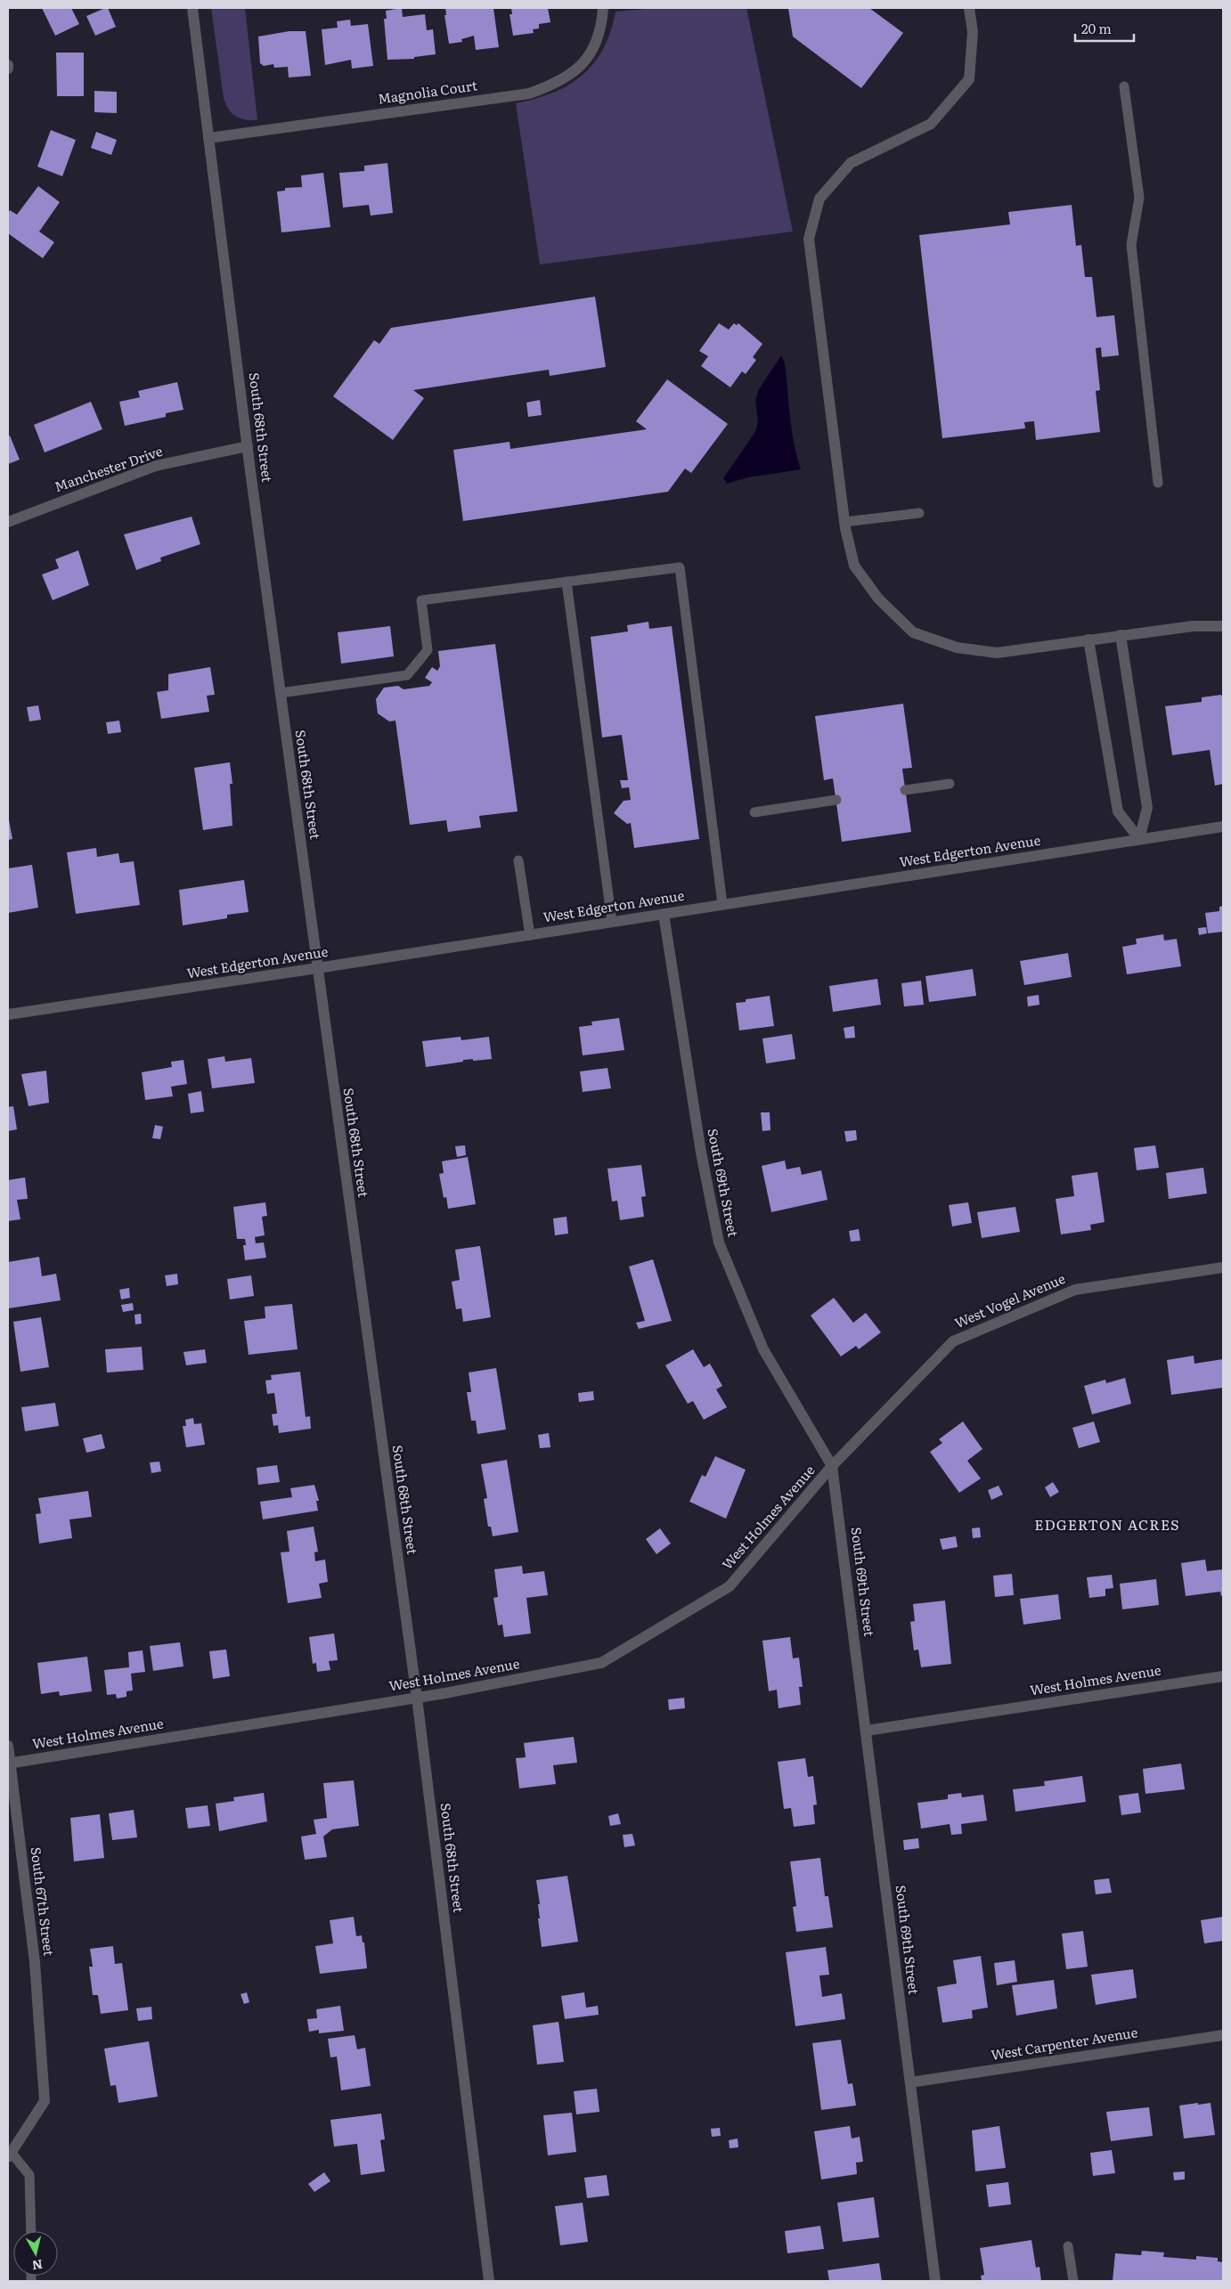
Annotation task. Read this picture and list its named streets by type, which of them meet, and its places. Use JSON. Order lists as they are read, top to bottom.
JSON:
{
  "streets": {
    "street": [
      "Magnolia Court",
      "South 68th Street",
      "Manchester Drive",
      "West Edgerton Avenue",
      "South 69th Street",
      "West Vogel Avenue",
      "West Holmes Avenue",
      "South 67th Street",
      "West Carpenter Avenue"
    ]
  },
  "crossings": [
    ["Magnolia Court", "South 68th Street"],
    ["South 68th Street", "Manchester Drive"],
    ["South 68th Street", "West Edgerton Avenue"],
    ["South 68th Street", "West Holmes Avenue"],
    ["West Edgerton Avenue", "South 69th Street"],
    ["South 69th Street", "West Vogel Avenue"],
    ["South 69th Street", "West Holmes Avenue"],
    ["South 69th Street", "West Carpenter Avenue"],
    ["West Vogel Avenue", "West Holmes Avenue"],
    ["West Holmes Avenue", "South 67th Street"]
  ],
  "districts": ["EDGERTON ACRES"],
  "scale_bar": "20 m",
  "north": "bottom"
}
